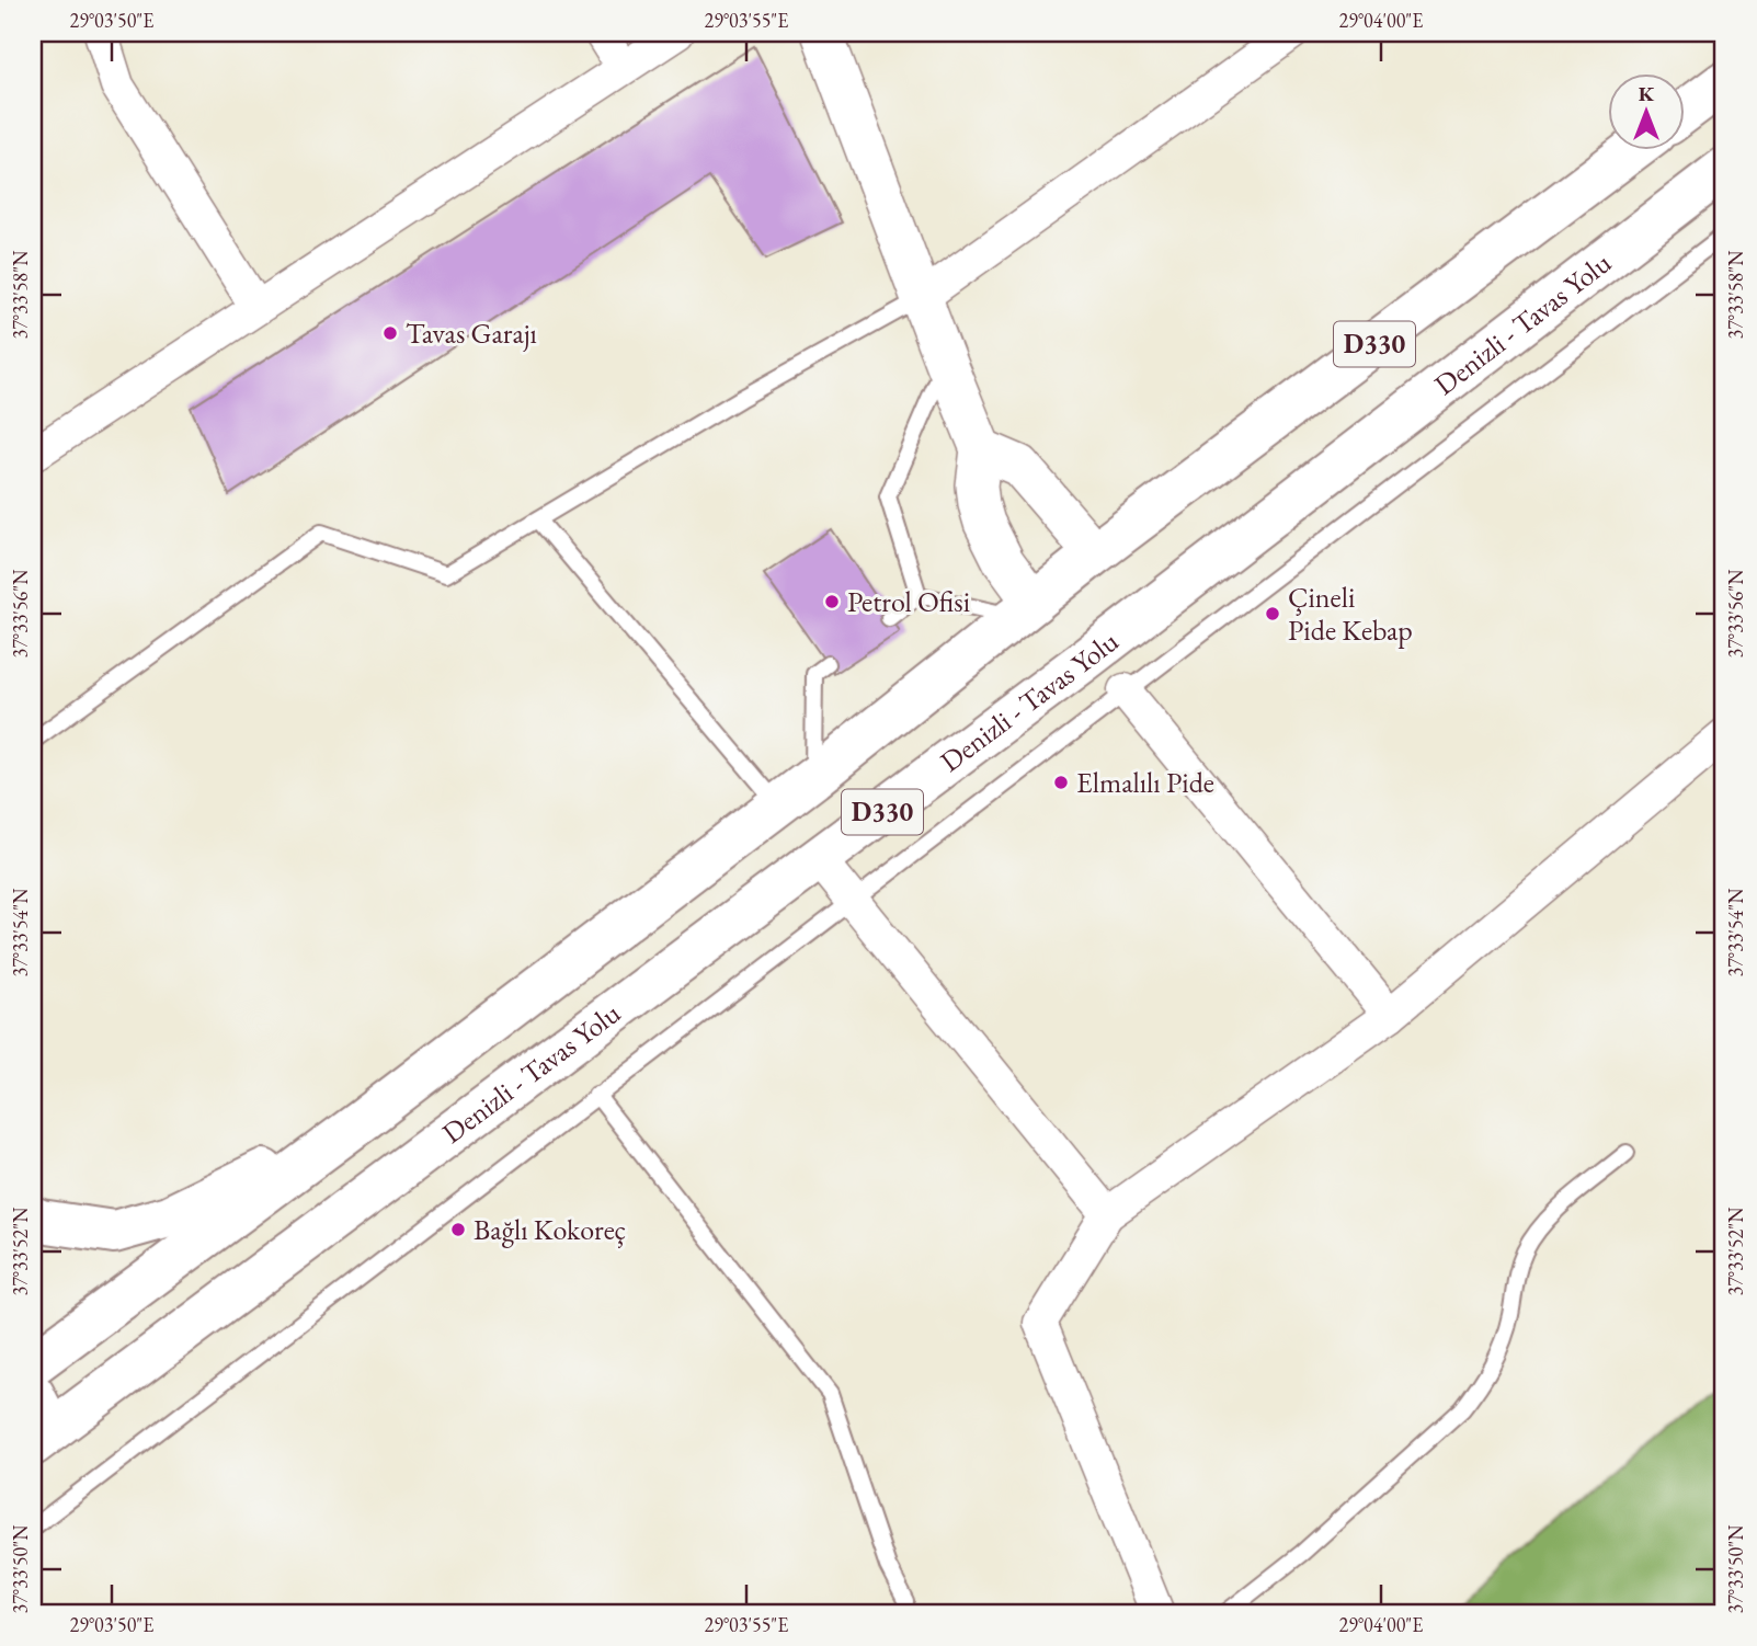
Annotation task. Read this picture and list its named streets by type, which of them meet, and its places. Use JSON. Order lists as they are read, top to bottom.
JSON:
{
  "streets": {
    "highway": ["Denizli - Tavas Yolu", "D330"]
  },
  "places": [
    "Tavas Garajı",
    "Petrol Ofisi",
    "Çineli Pide Kebap",
    "Elmalılı Pide",
    "Bağlı Kokoreç"
  ],
  "north": "top",
  "coordinates": [
    "29°03'50\"E",
    "29°03'55\"E",
    "29°04'00\"E",
    "37°33'58\"N",
    "37°33'56\"N",
    "37°33'54\"N",
    "37°33'52\"N",
    "37°33'50\"N"
  ]
}
